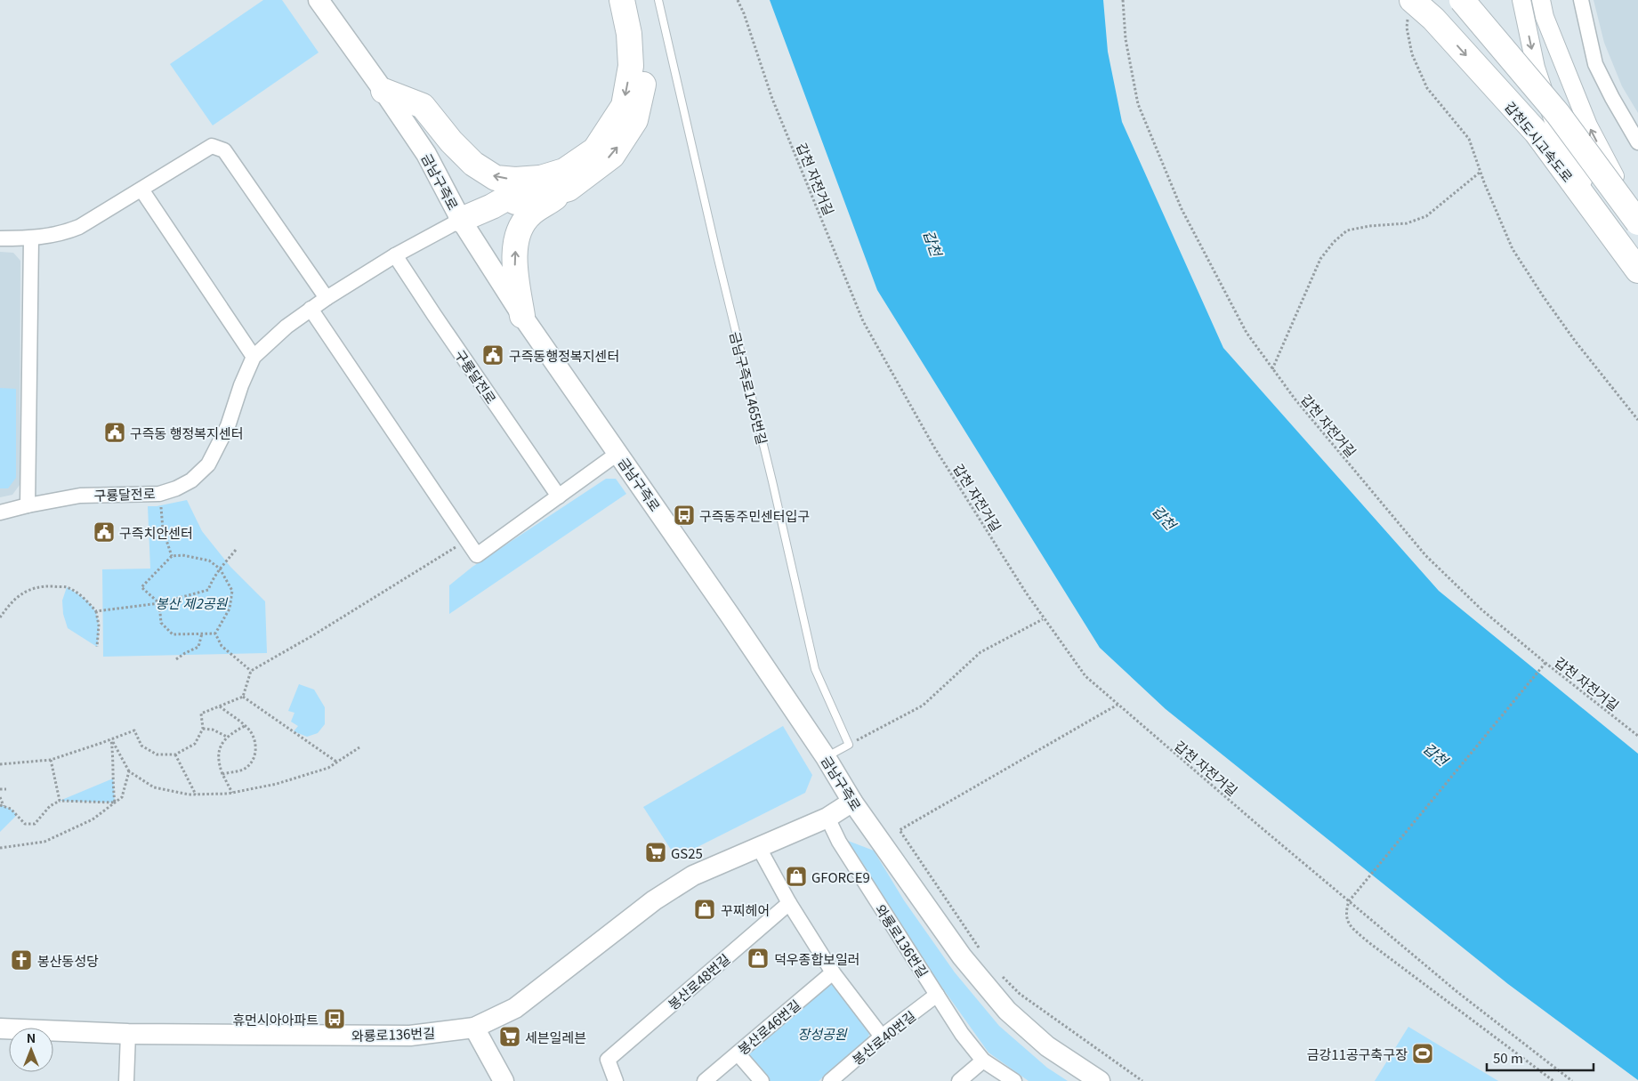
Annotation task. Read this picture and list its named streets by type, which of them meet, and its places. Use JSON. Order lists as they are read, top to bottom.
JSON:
{
  "streets": {
    "highway": ["갑천도시고속도로"],
    "main road": ["금남구즉로", "와룡로136번길"],
    "street": [
      "구룡달전로",
      "봉산로48번길",
      "봉산로46번길",
      "봉산로40번길"
    ],
    "lane": ["금남구즉로1465번길"],
    "path": ["갑천 자전거길"]
  },
  "crossings": [
    ["금남구즉로", "구룡달전로"],
    ["금남구즉로", "와룡로136번길"],
    ["와룡로136번길", "봉산로40번길"]
  ],
  "water": ["갑천"],
  "parks": ["봉산 제2공원", "장성공원"],
  "places": {
    "public building": ["구즉동행정복지센터", "구즉동 행정복지센터", "구즉치안센터"],
    "bus stop": ["구즉동주민센터입구", "휴먼시아아파트"],
    "supermarket": ["GS25", "세븐일레븐"],
    "shop": ["GFORCE9", "꾸찌헤어", "덕우종합보일러"],
    "church": ["봉산동성당"],
    "sports": ["금강11공구축구장"]
  },
  "scale_bar": "50 m",
  "north": "top"
}
